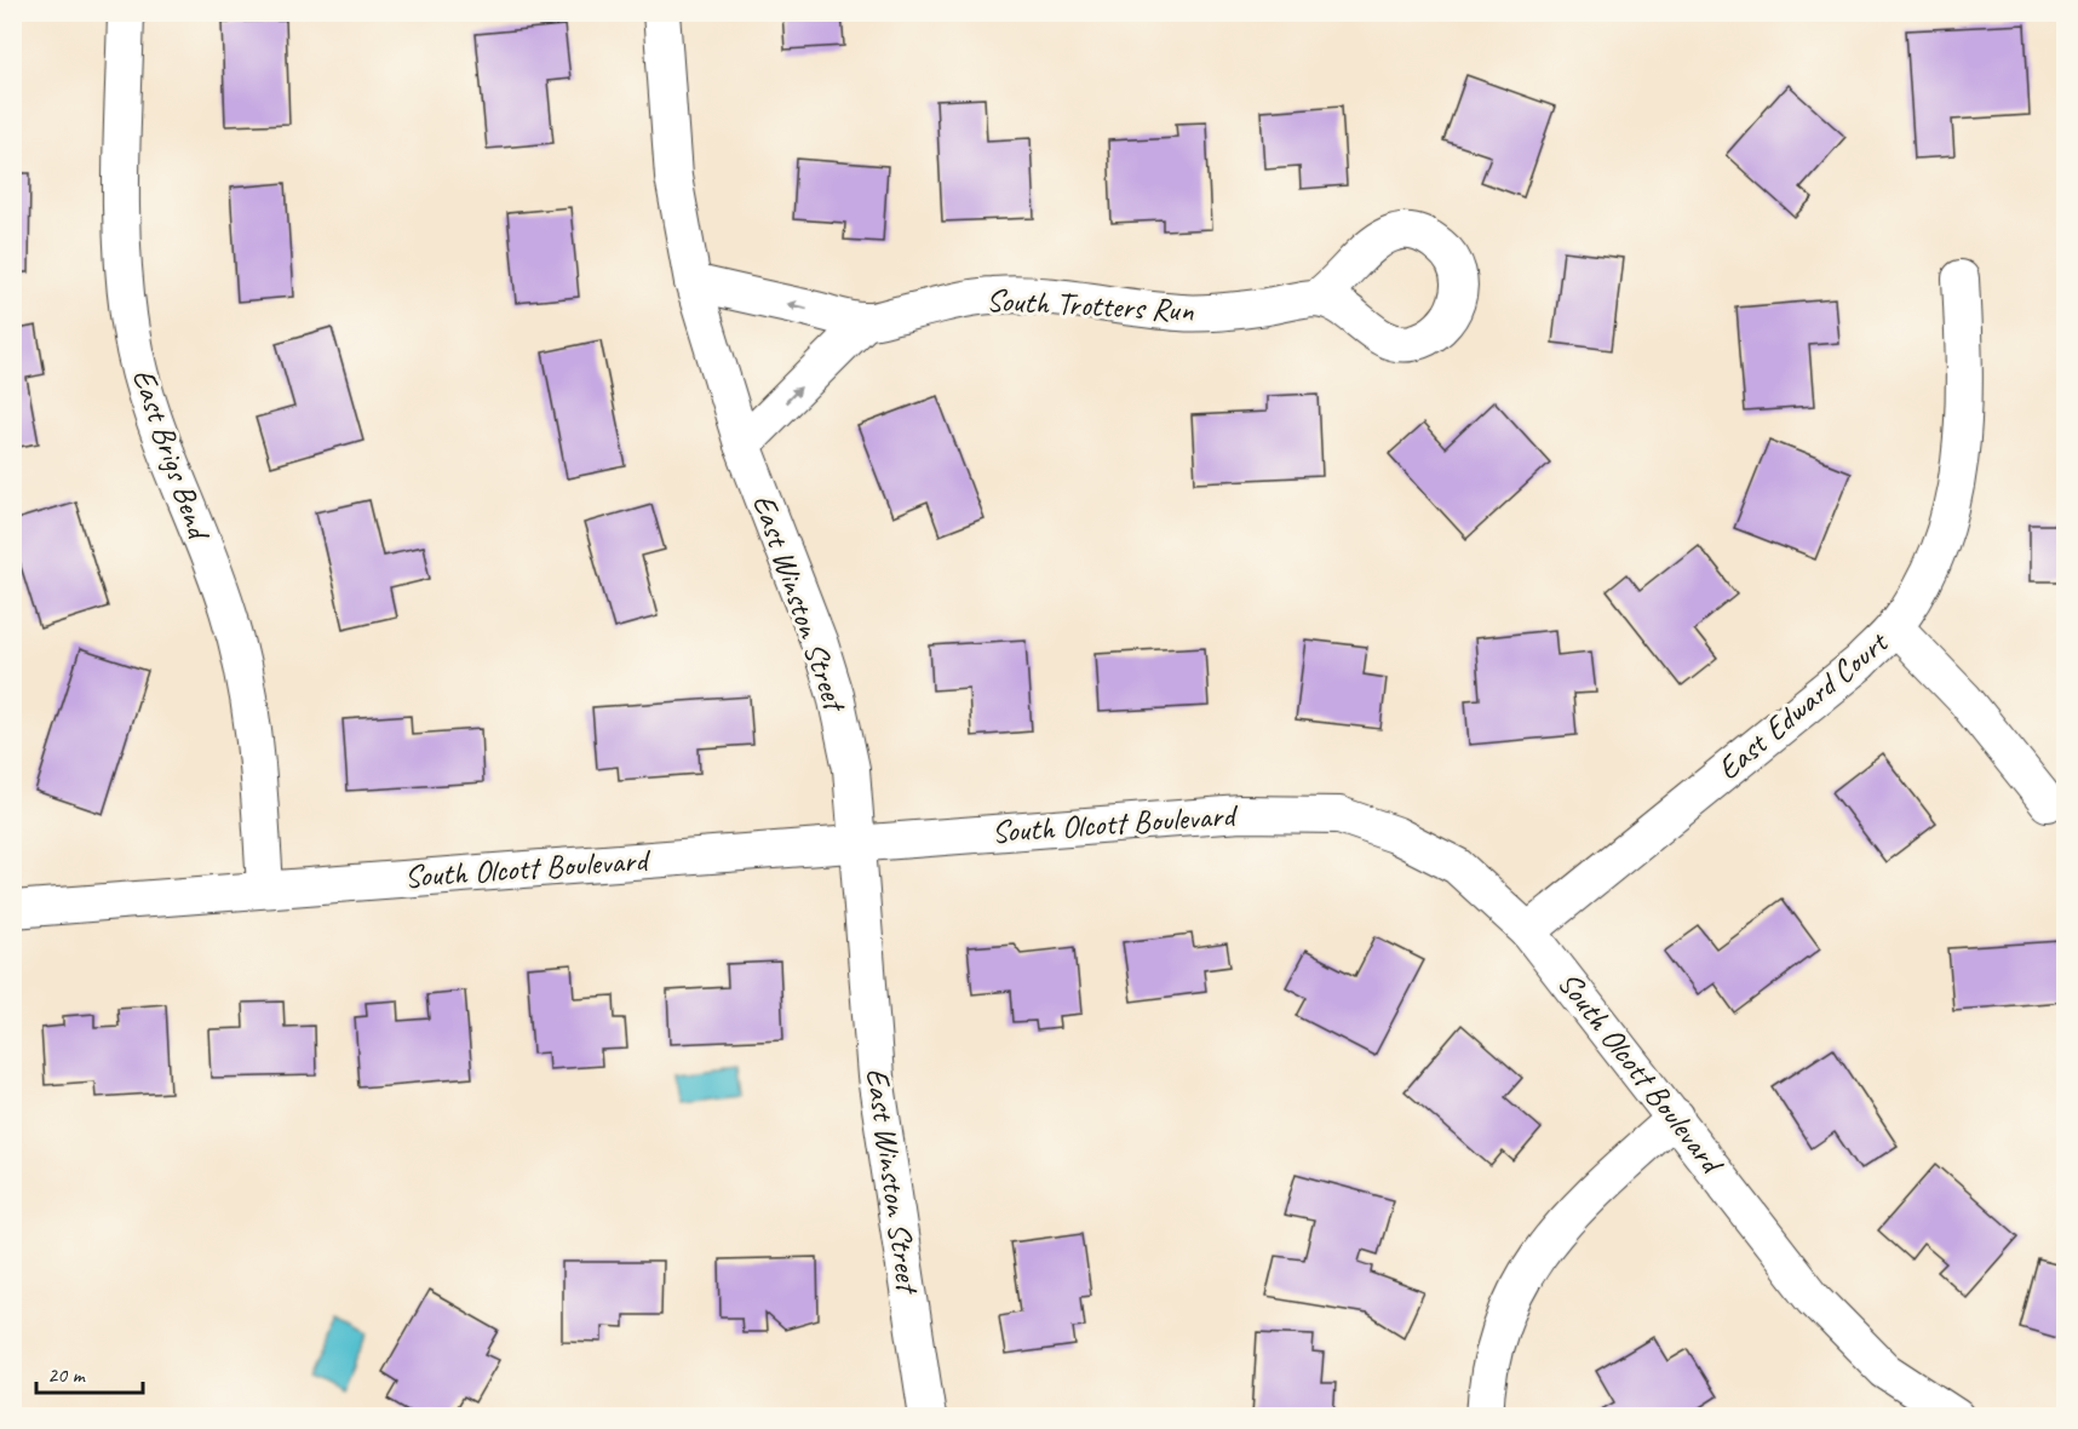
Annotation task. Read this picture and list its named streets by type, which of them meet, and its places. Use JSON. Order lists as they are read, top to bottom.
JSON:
{
  "streets": {
    "street": [
      "South Trotters Run",
      "East Brigs Bend",
      "East Winston Street",
      "East Edward Court",
      "South Olcott Boulevard"
    ]
  },
  "crossings": [
    ["South Trotters Run", "East Winston Street"],
    ["East Brigs Bend", "South Olcott Boulevard"],
    ["East Winston Street", "South Olcott Boulevard"],
    ["East Edward Court", "South Olcott Boulevard"]
  ],
  "scale_bar": "20 m"
}
